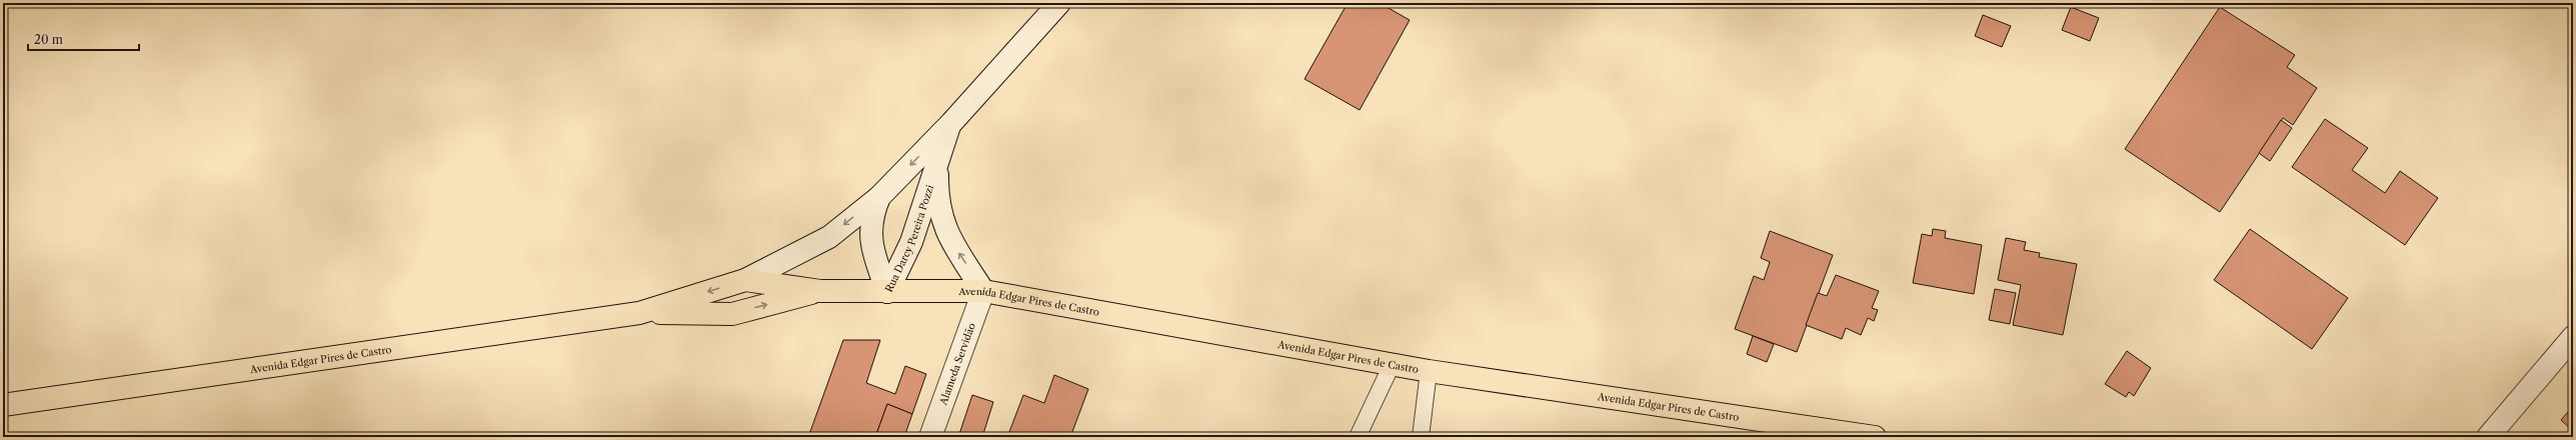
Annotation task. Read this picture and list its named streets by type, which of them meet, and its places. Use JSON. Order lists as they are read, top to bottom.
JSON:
{
  "streets": {
    "main road": ["Rua Darcy Pereira Pozzi", "Avenida Edgar Pires de Castro", "Alameda Servidão"]
  },
  "crossings": [
    ["Rua Darcy Pereira Pozzi", "Avenida Edgar Pires de Castro"],
    ["Rua Darcy Pereira Pozzi", "Alameda Servidão"],
    ["Avenida Edgar Pires de Castro", "Alameda Servidão"]
  ],
  "scale_bar": "20 m"
}
